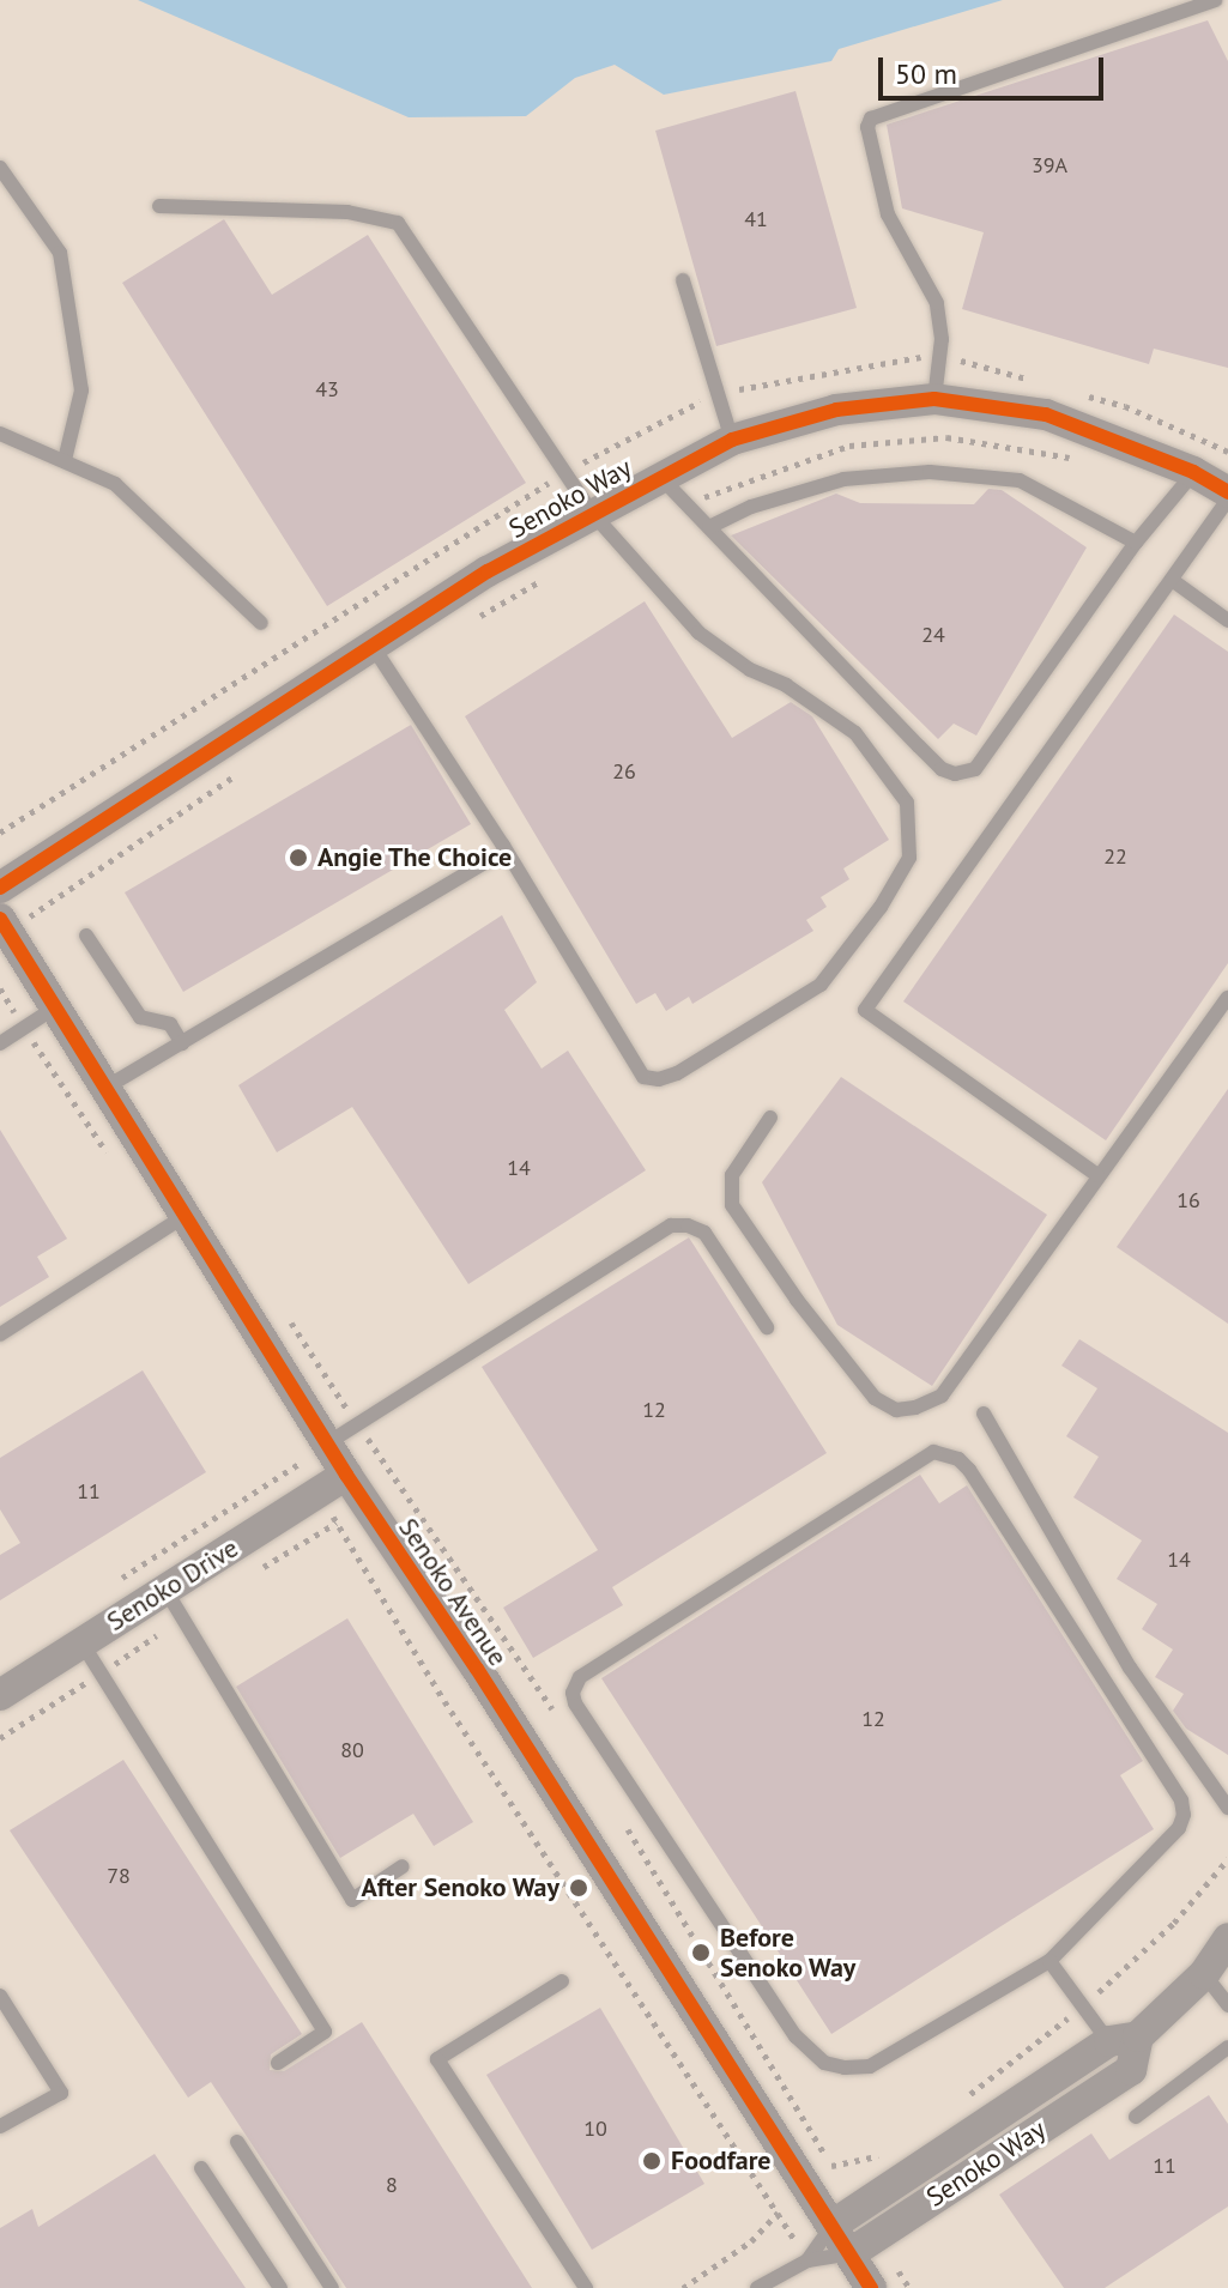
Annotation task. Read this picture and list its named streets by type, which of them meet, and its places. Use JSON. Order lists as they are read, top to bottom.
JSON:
{
  "streets": {
    "street": ["Senoko Way", "Senoko Drive", "Senoko Avenue"]
  },
  "crossings": [
    ["Senoko Way", "Senoko Avenue"],
    ["Senoko Drive", "Senoko Avenue"]
  ],
  "places": [
    "Angie The Choice",
    "After Senoko Way",
    "Before Senoko Way",
    "Foodfare"
  ],
  "house_numbers": [
    "39A",
    "41",
    "43",
    "24",
    "26",
    "22",
    "14",
    "16",
    "12",
    "11",
    "14",
    "12",
    "80",
    "78",
    "10",
    "11",
    "8"
  ],
  "scale_bar": "50 m"
}
